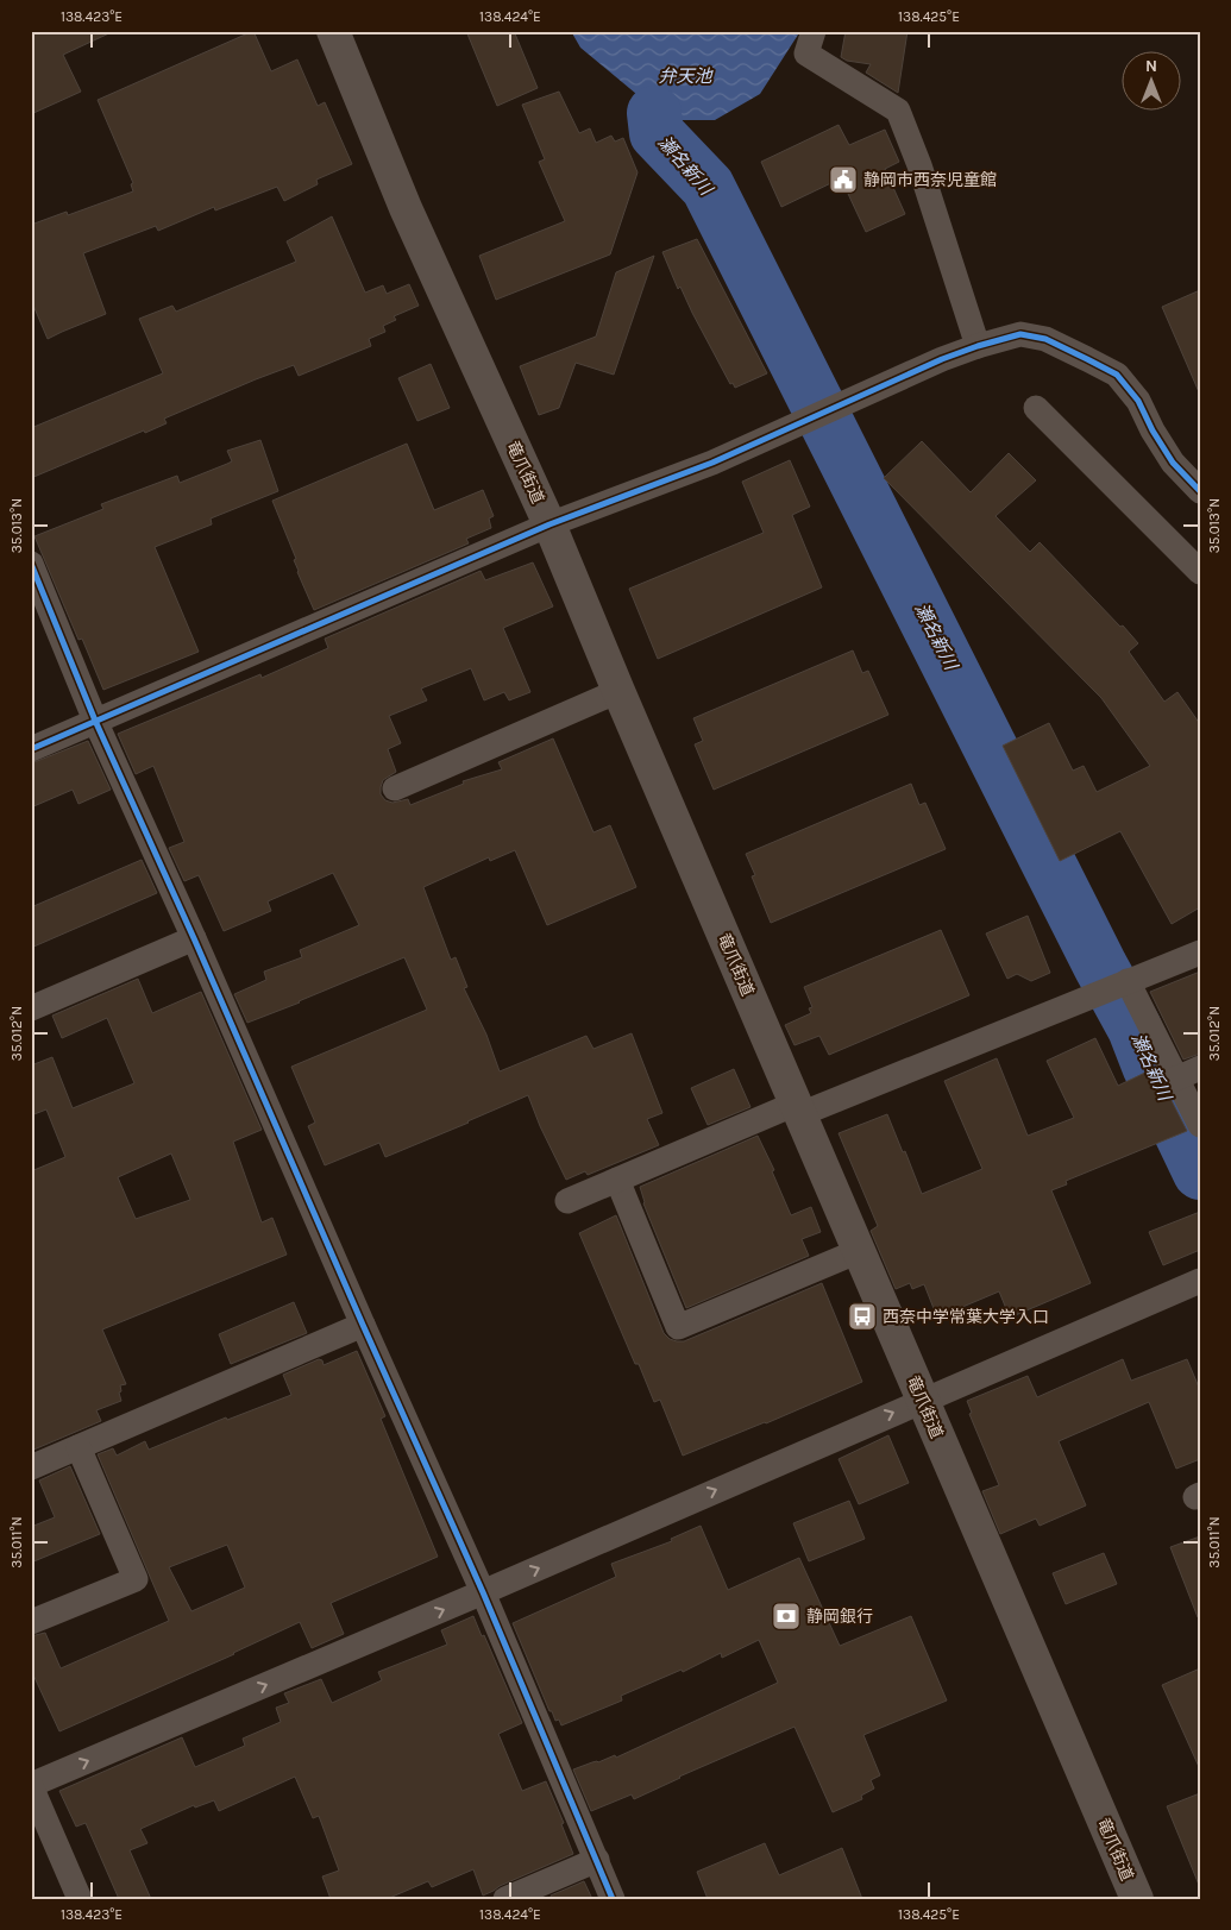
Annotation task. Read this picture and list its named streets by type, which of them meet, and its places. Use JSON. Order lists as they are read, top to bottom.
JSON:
{
  "streets": {
    "main road": ["竜爪街道"]
  },
  "water": ["弁天池", "瀬名新川"],
  "places": {
    "public building": ["静岡市西奈児童館"],
    "bus stop": ["西奈中学常葉大学入口"],
    "bank": ["静岡銀行"]
  },
  "north": "top",
  "coordinates": [
    "138.423°E",
    "138.424°E",
    "138.425°E",
    "35.013°N",
    "35.012°N",
    "35.011°N"
  ]
}
